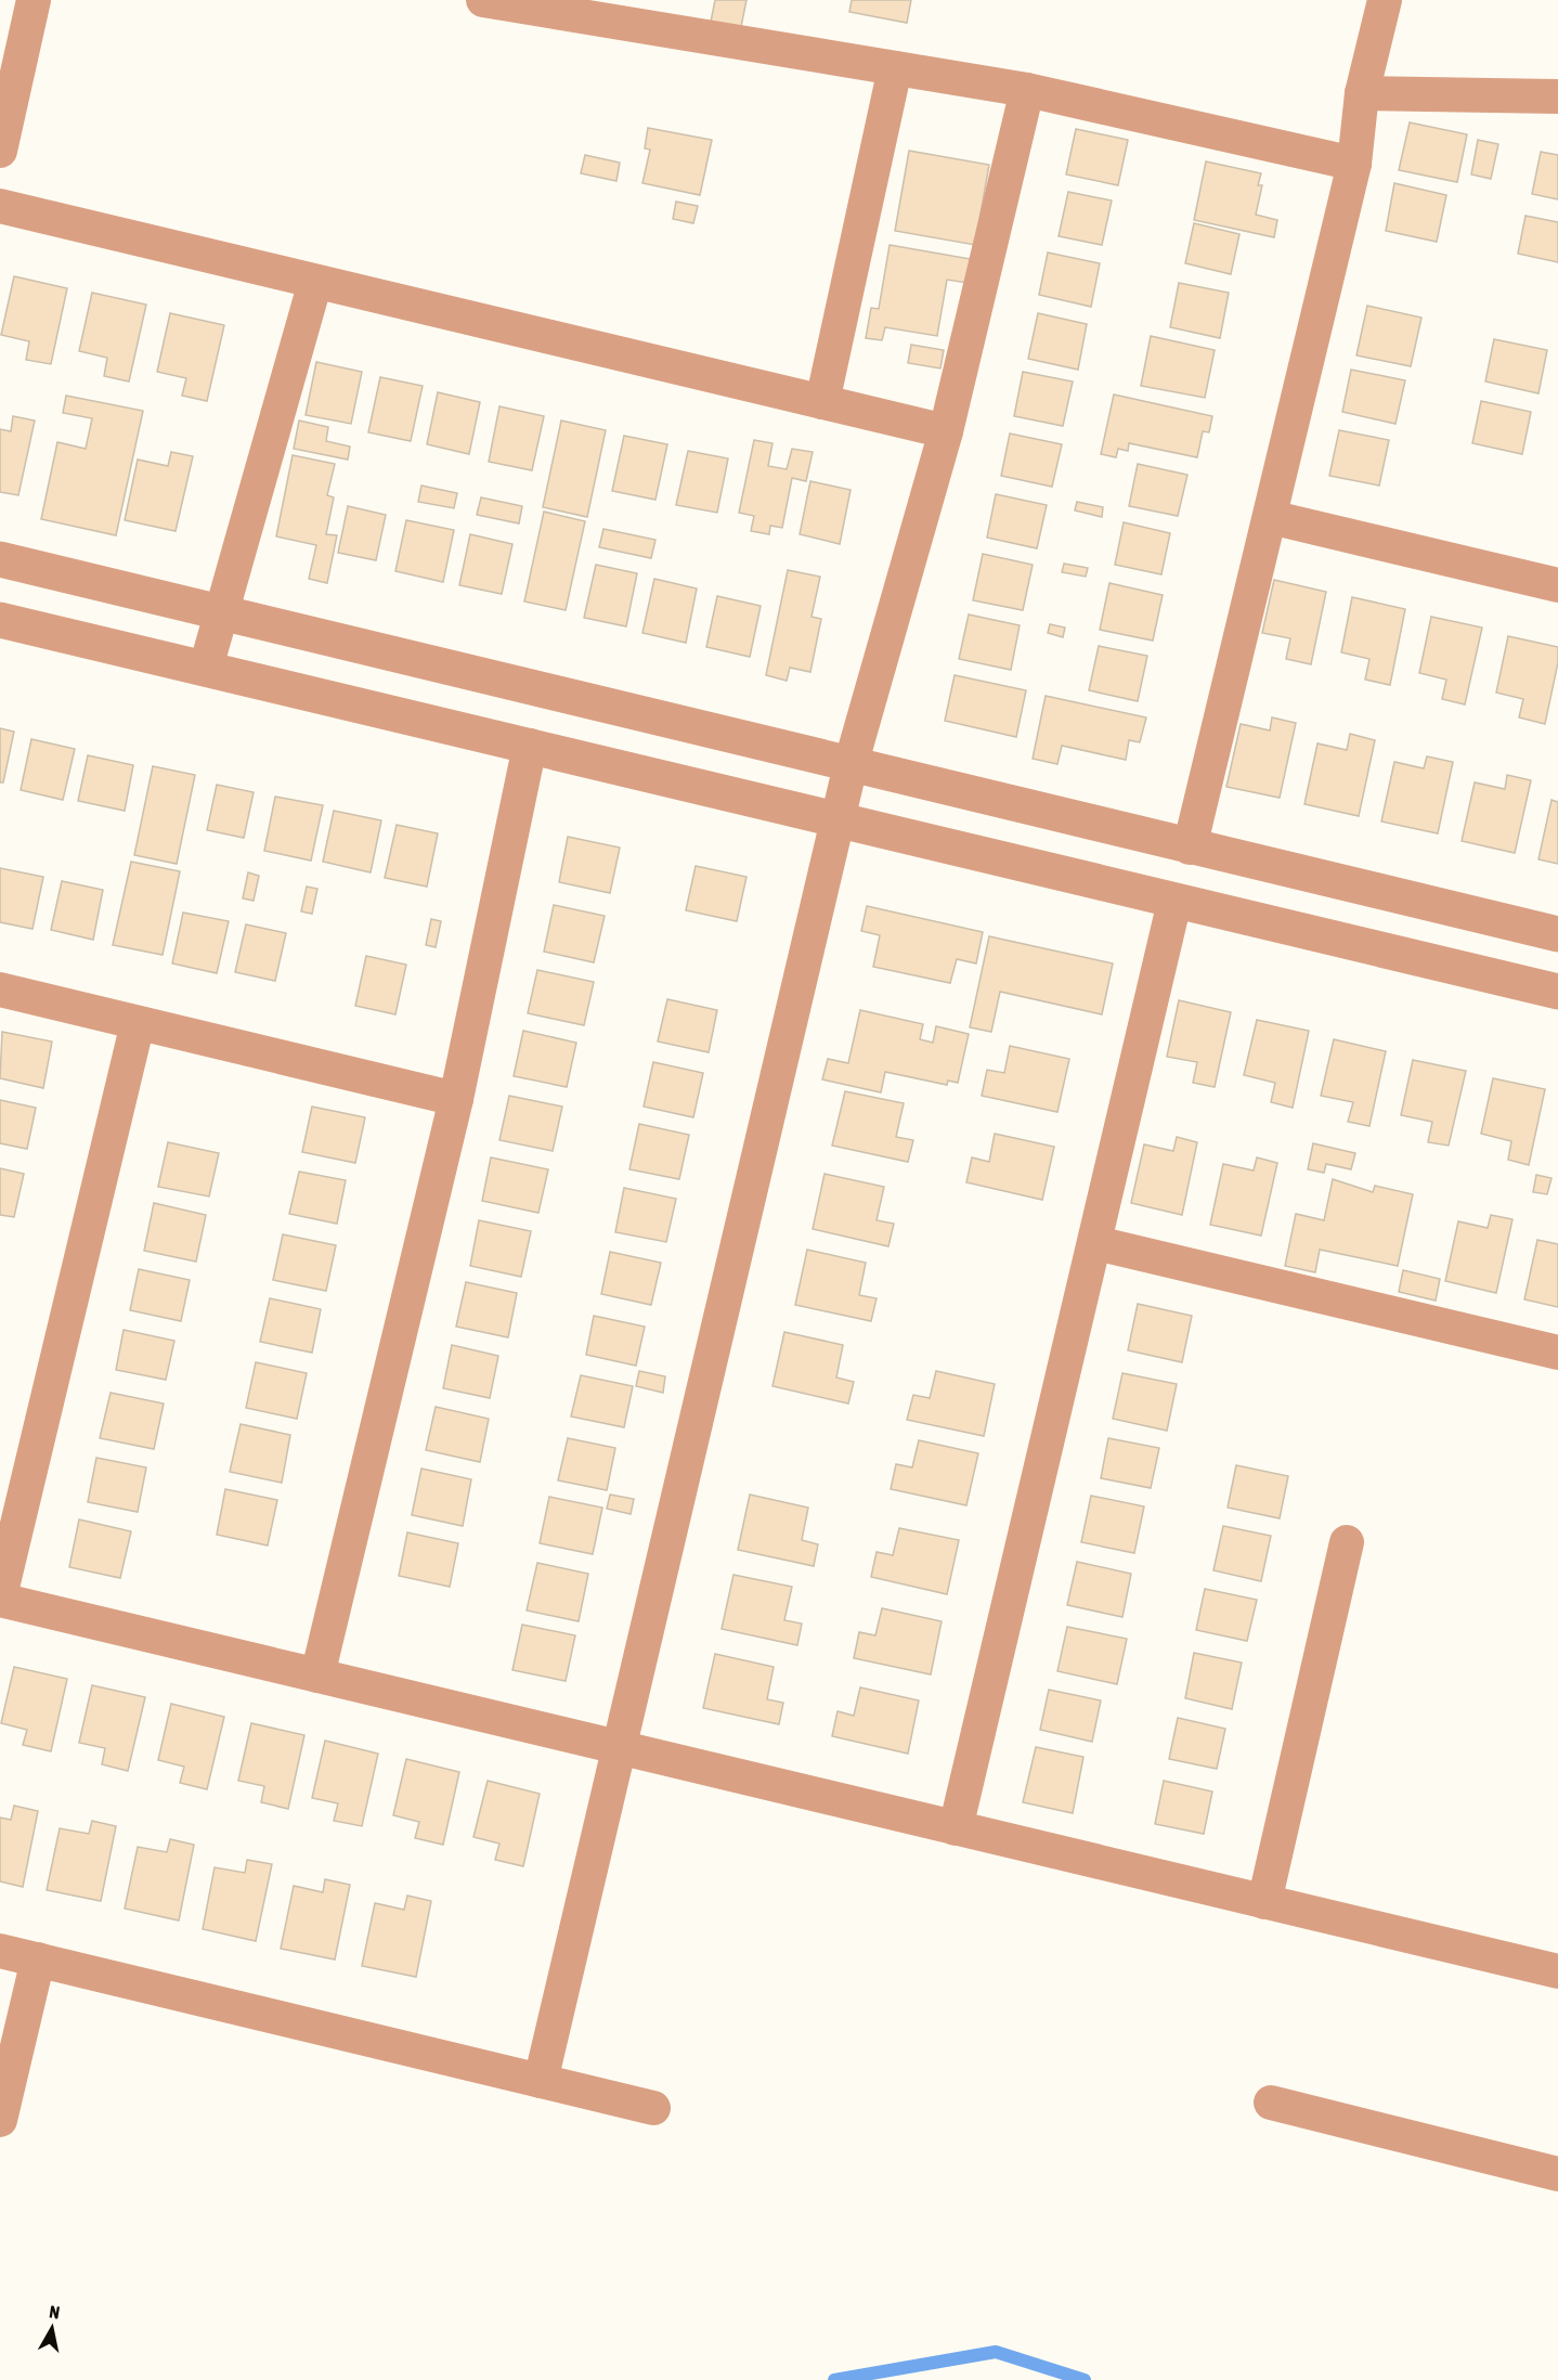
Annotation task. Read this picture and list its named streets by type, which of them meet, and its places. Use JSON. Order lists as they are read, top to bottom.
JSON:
{
  "north": "top"
}
